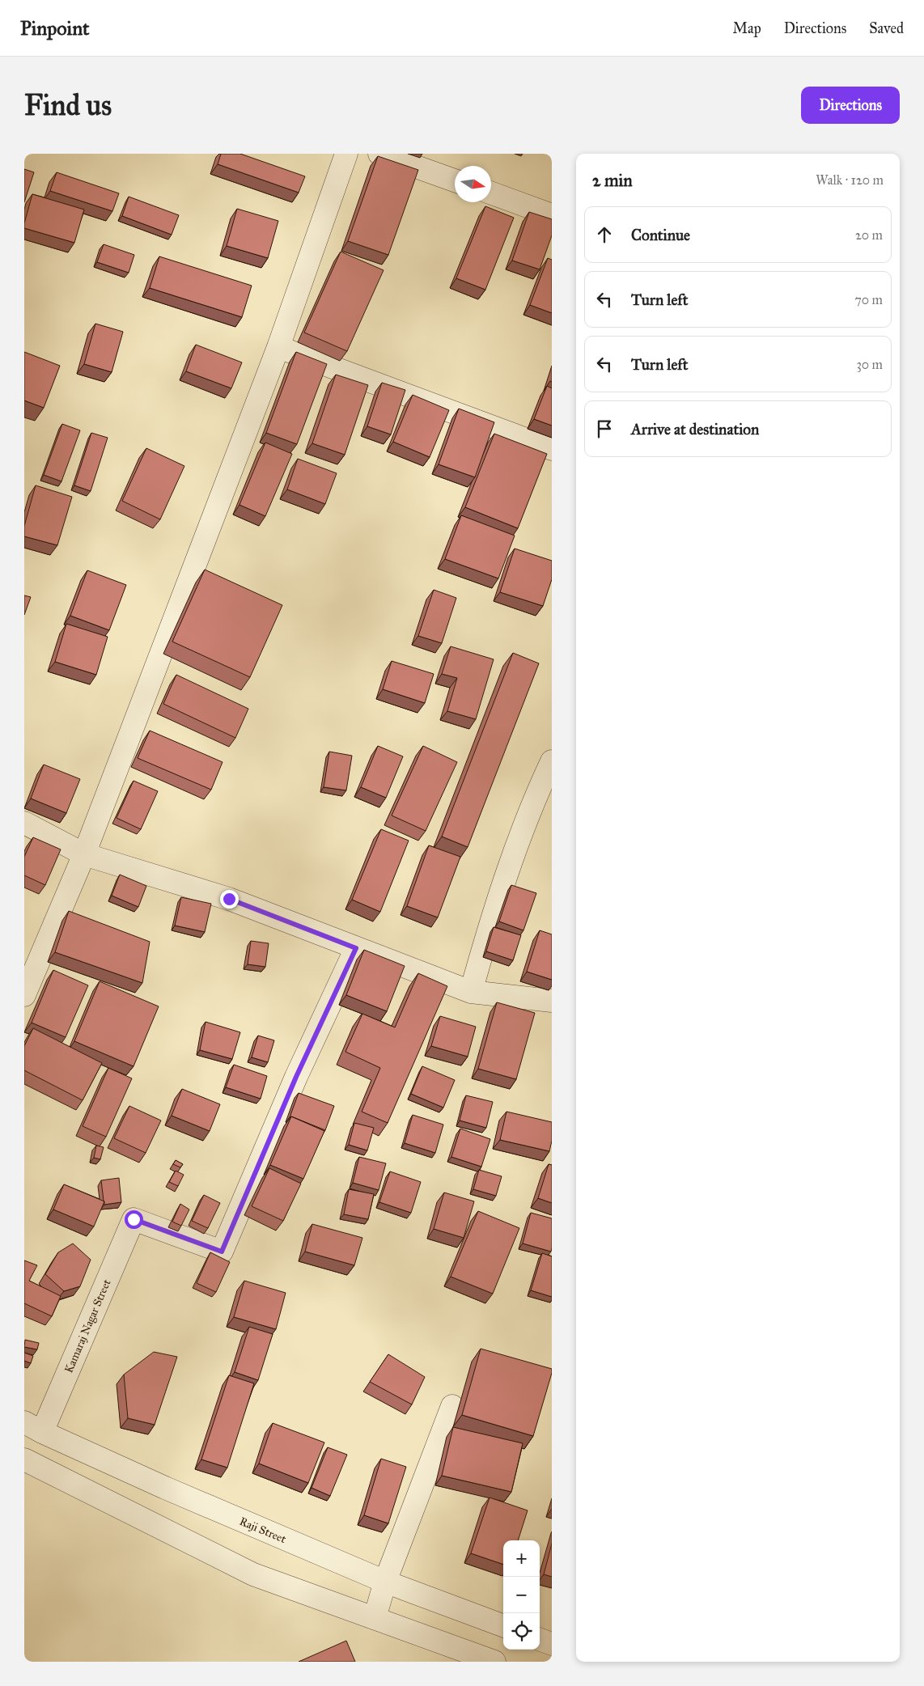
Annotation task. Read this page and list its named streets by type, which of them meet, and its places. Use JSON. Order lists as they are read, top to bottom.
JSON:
{
  "streets": {
    "street": ["Kamaraj Nagar Street", "Raji Street"]
  },
  "crossings": [
    ["Kamaraj Nagar Street", "Raji Street"]
  ],
  "north": "right",
  "page": {
    "header": "Pinpoint",
    "nav": ["Map", "Directions", "Saved"],
    "buttons": "Directions",
    "title": "Find us",
    "heading": ["2 min", "Walk · 120 m"],
    "list": [
      ["Continue", "20 m"],
      ["Turn left", "70 m"],
      ["Turn left", "30 m"],
      "Arrive at destination"
    ],
    "map_buttons": ["+", "−"]
  }
}
